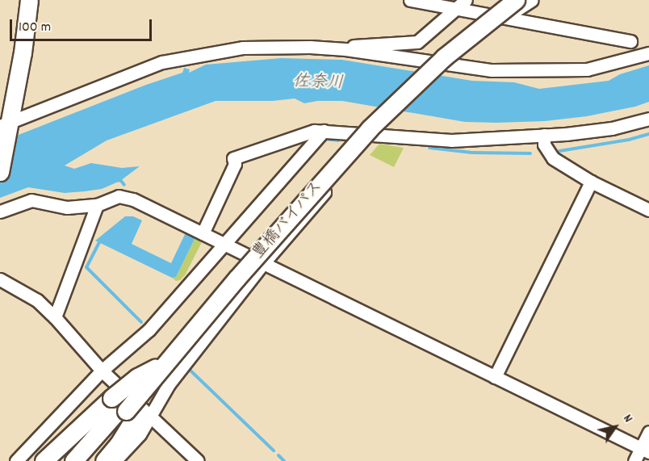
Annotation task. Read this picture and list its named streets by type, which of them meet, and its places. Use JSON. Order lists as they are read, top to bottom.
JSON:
{
  "streets": {
    "highway": ["豊橋バイパス"]
  },
  "water": ["佐奈川"],
  "scale_bar": "100 m",
  "north": "top right"
}
